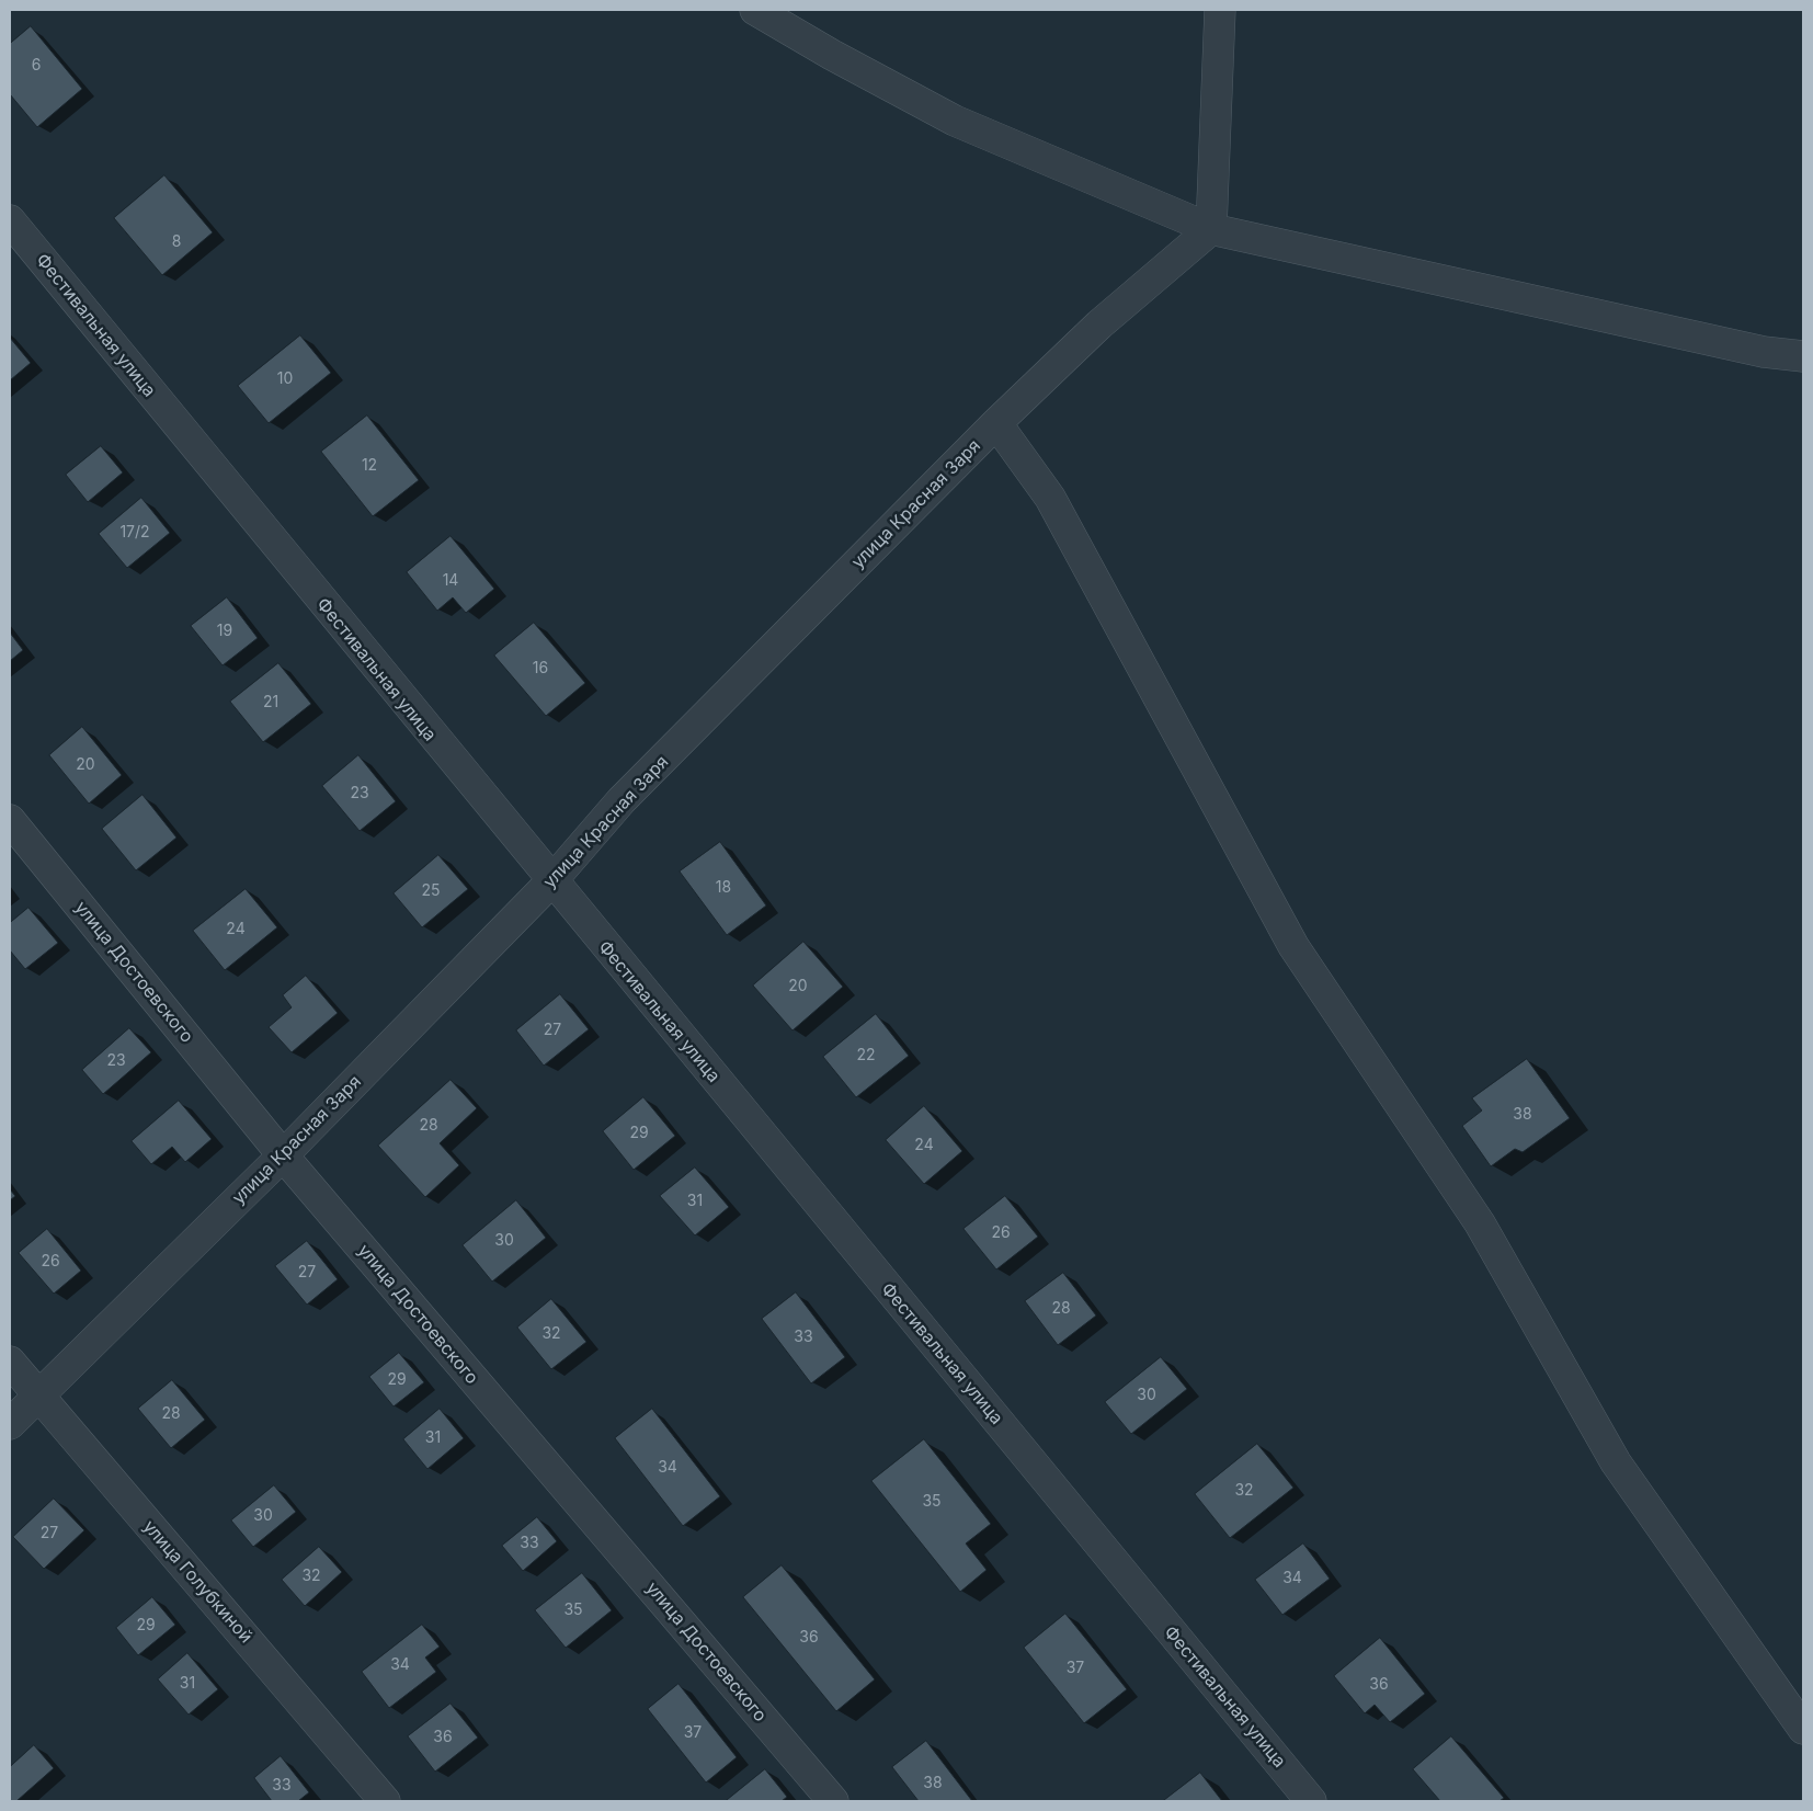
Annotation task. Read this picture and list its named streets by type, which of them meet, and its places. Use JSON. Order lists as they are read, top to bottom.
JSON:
{
  "streets": {
    "street": [
      "Фестивальная улица",
      "улица Красная Заря",
      "улица Достоевского",
      "улица Голубкиной"
    ]
  },
  "crossings": [
    ["Фестивальная улица", "улица Красная Заря"],
    ["улица Красная Заря", "улица Достоевского"],
    ["улица Красная Заря", "улица Голубкиной"]
  ],
  "house_numbers": [
    "6",
    "8",
    "10",
    "12",
    "17/2",
    "14",
    "19",
    "16",
    "21",
    "20",
    "23",
    "18",
    "25",
    "24",
    "20",
    "27",
    "22",
    "23",
    "38",
    "28",
    "29",
    "24",
    "31",
    "26",
    "30",
    "26",
    "27",
    "28",
    "32",
    "33",
    "29",
    "30",
    "28",
    "31",
    "34",
    "32",
    "35",
    "30",
    "27",
    "33",
    "32",
    "34",
    "35",
    "29",
    "36",
    "34",
    "37",
    "31",
    "36",
    "37",
    "36",
    "38",
    "33"
  ]
}
